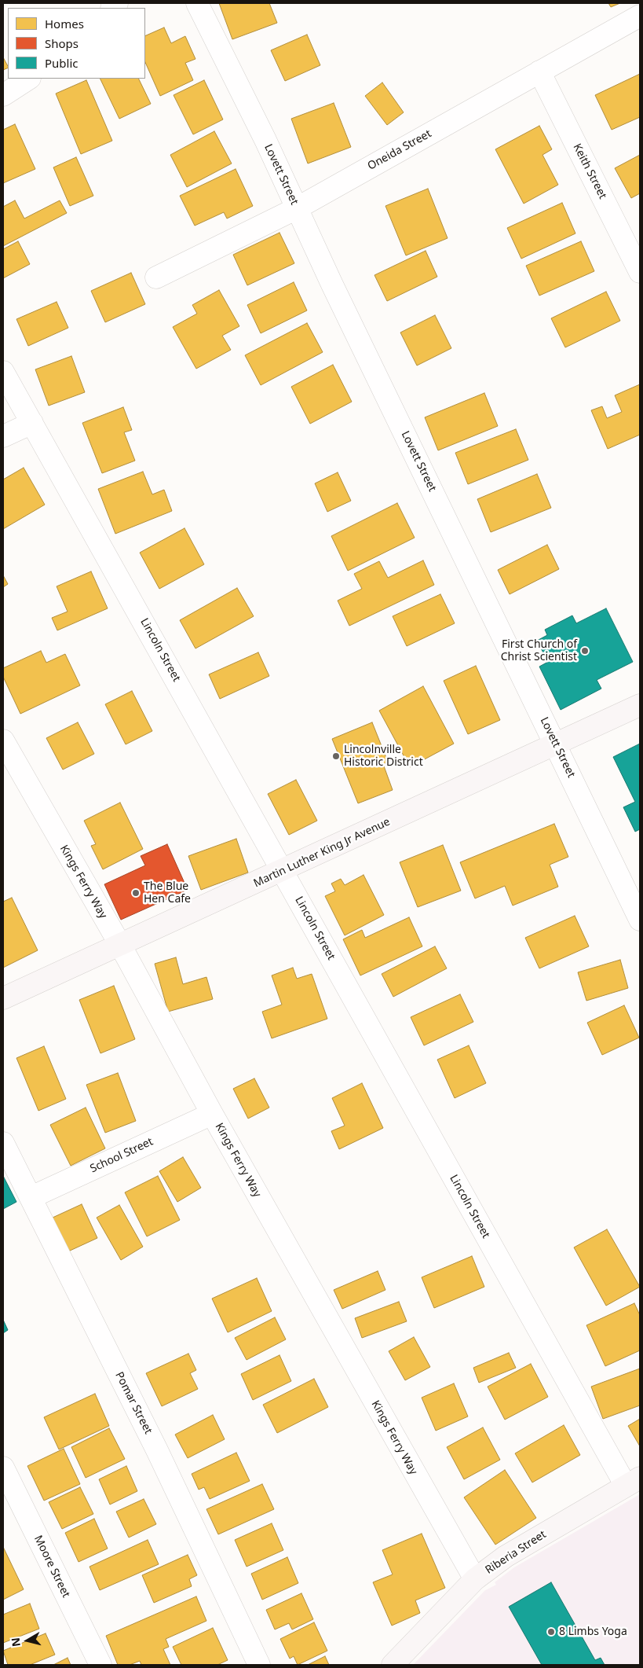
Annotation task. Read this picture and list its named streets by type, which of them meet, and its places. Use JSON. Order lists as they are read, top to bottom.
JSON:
{
  "streets": {
    "street": [
      "Oneida Street",
      "Keith Street",
      "Lovett Street",
      "Lincoln Street",
      "Martin Luther King Jr Avenue",
      "Kings Ferry Way",
      "School Street",
      "Pomar Street",
      "Riberia Street",
      "Moore Street"
    ]
  },
  "crossings": [
    ["Oneida Street", "Keith Street"],
    ["Oneida Street", "Lovett Street"],
    ["Lovett Street", "Martin Luther King Jr Avenue"],
    ["Lincoln Street", "Martin Luther King Jr Avenue"],
    ["Lincoln Street", "Riberia Street"],
    ["Martin Luther King Jr Avenue", "Kings Ferry Way"],
    ["Kings Ferry Way", "School Street"],
    ["Kings Ferry Way", "Riberia Street"],
    ["School Street", "Pomar Street"]
  ],
  "places": [
    "First Church of Christ Scientist",
    "Lincolnville Historic District",
    "The Blue Hen Cafe",
    "8 Limbs Yoga"
  ],
  "legend": ["Homes", "Shops", "Public"],
  "north": "left"
}
